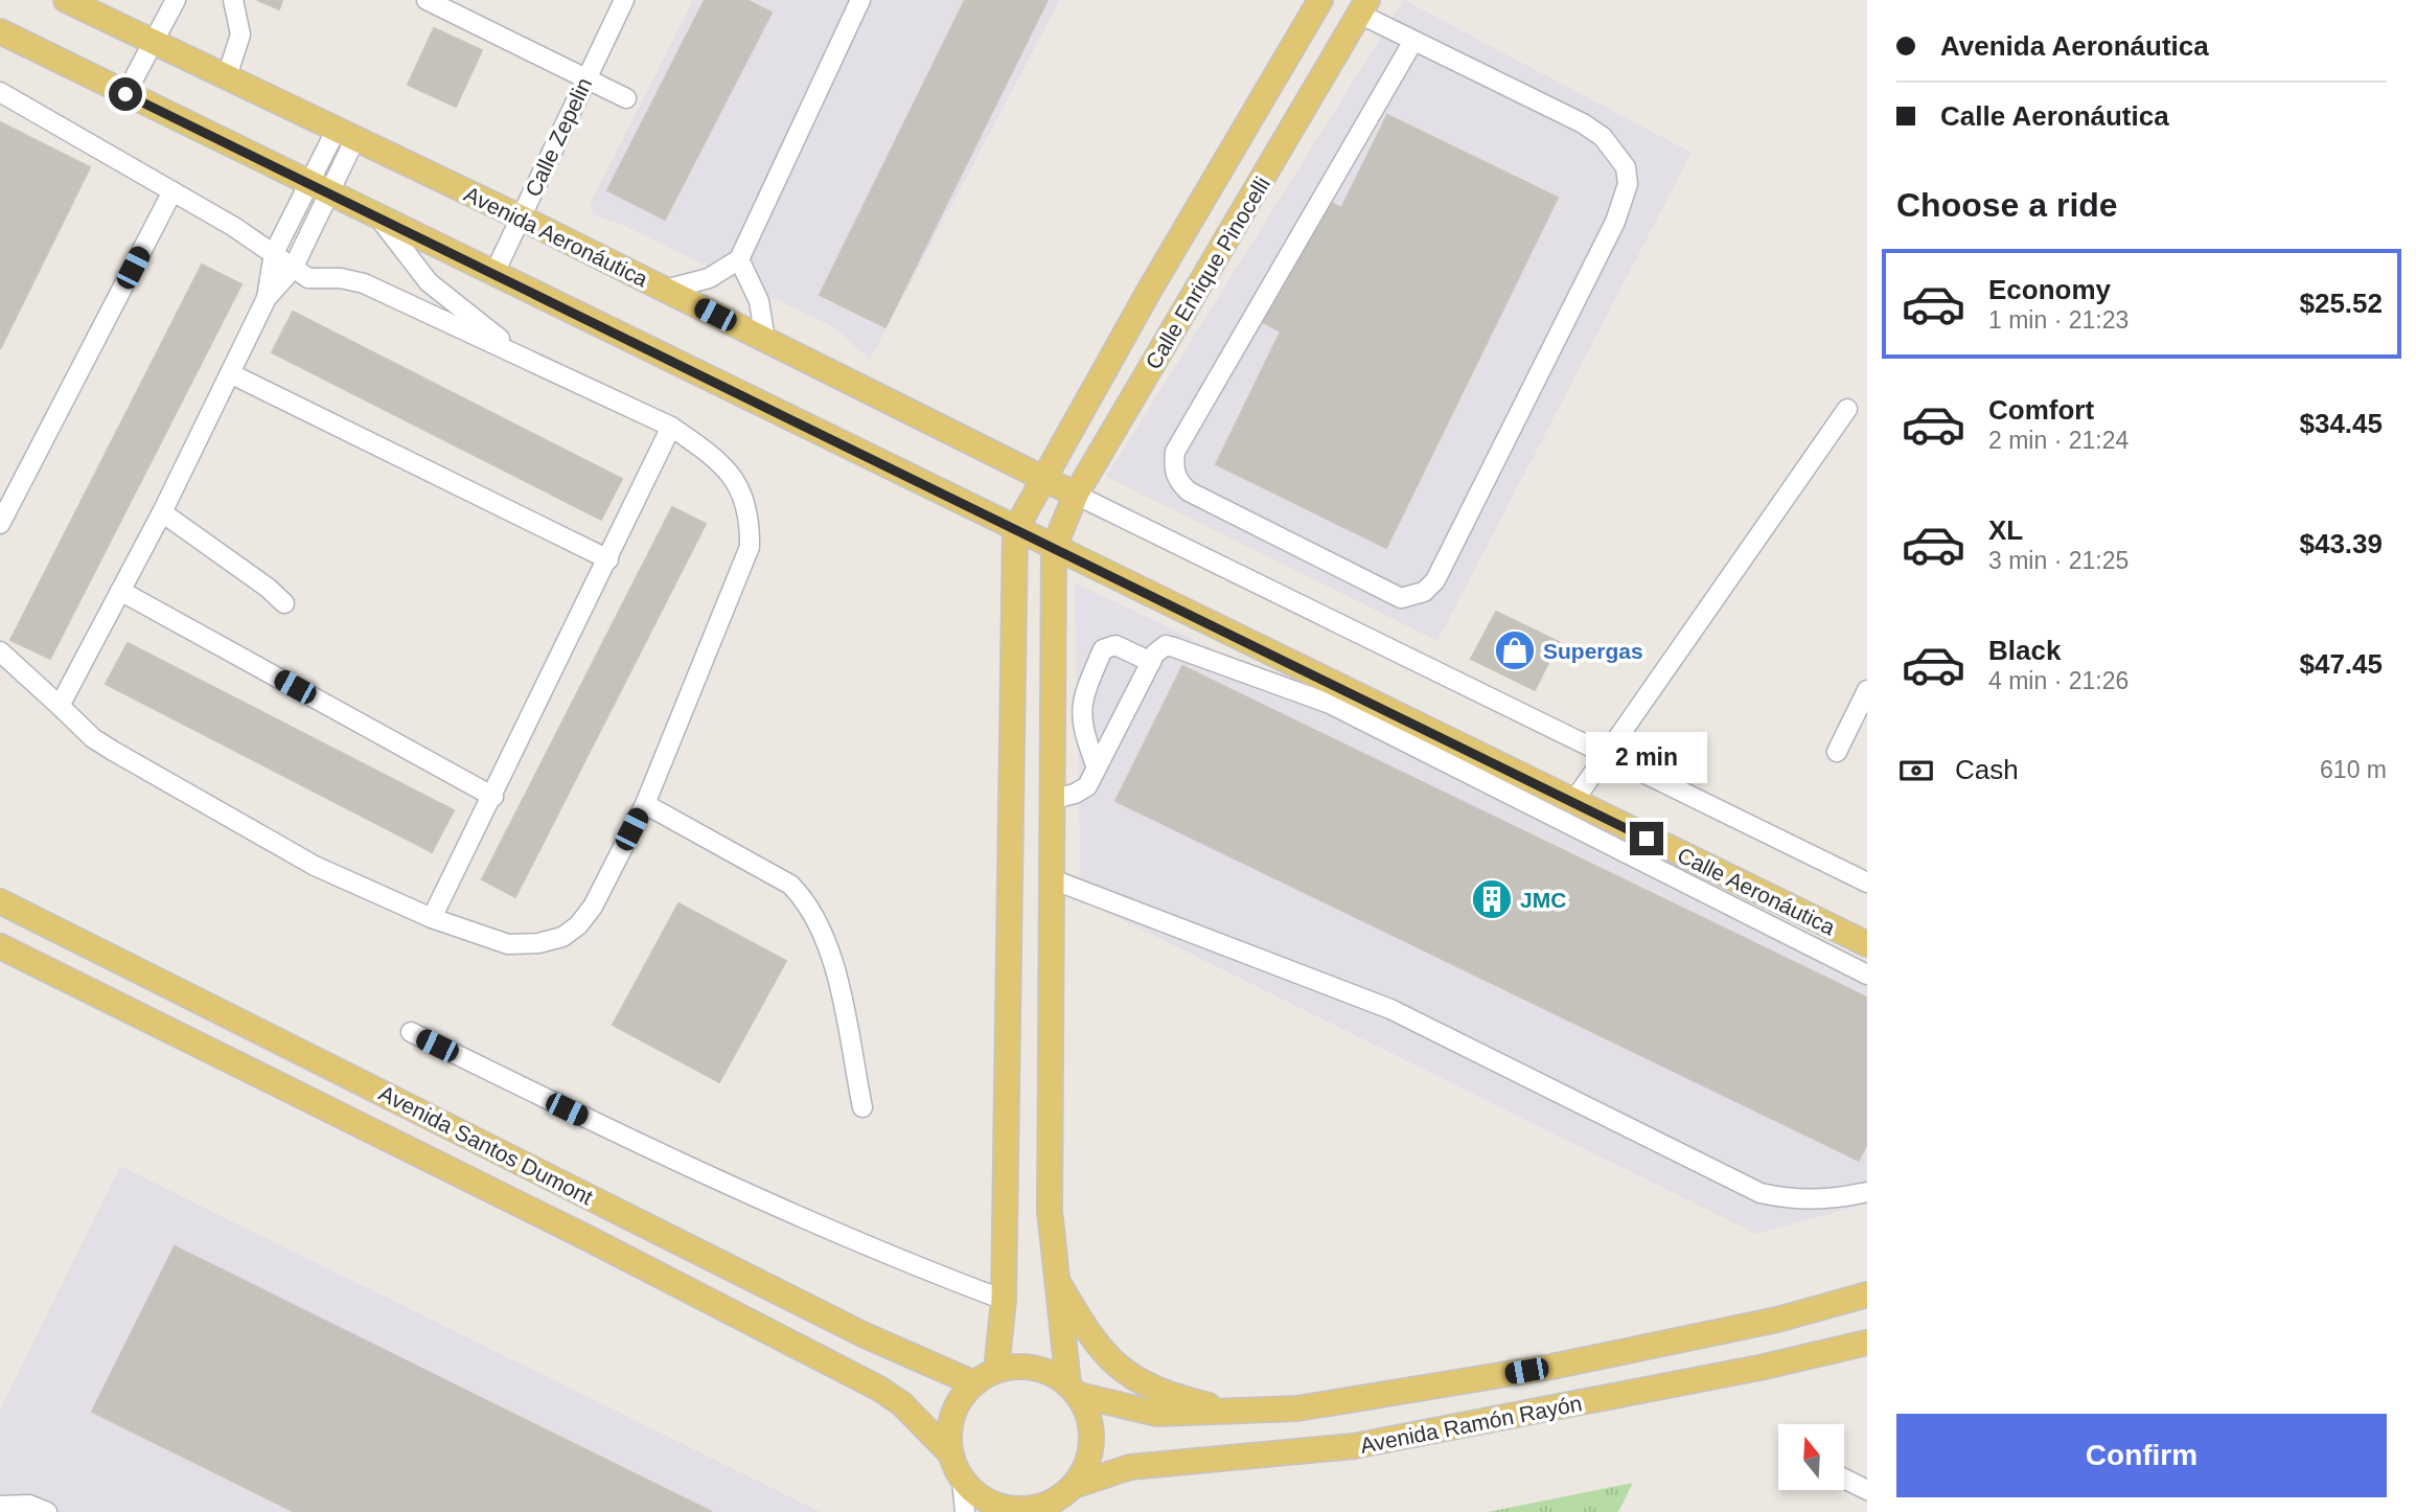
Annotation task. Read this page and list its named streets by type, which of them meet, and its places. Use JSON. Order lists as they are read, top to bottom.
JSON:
{
  "streets": {
    "main road": [
      "Avenida Aeronáutica",
      "Calle Enrique Pinocelli",
      "Calle Aeronáutica",
      "Avenida Santos Dumont",
      "Avenida Ramón Rayón"
    ],
    "street": ["Calle Zepelin"]
  },
  "crossings": [
    ["Calle Zepelin", "Avenida Aeronáutica"],
    ["Avenida Aeronáutica", "Calle Enrique Pinocelli"],
    ["Calle Enrique Pinocelli", "Calle Aeronáutica"],
    ["Avenida Santos Dumont", "Avenida Ramón Rayón"]
  ],
  "places": {
    "shop": ["Supergas"],
    "building": ["JMC"]
  },
  "north": "top",
  "page": {
    "banner": ["Avenida Aeronáutica", "Calle Aeronáutica"],
    "heading": "Choose a ride",
    "list": [
      {
        "name": "Economy",
        "note": "1 min · 21:23",
        "value": "$25.52"
      },
      {
        "name": "Comfort",
        "note": "2 min · 21:24",
        "value": "$34.45"
      },
      {
        "name": "XL",
        "note": "3 min · 21:25",
        "value": "$43.39"
      },
      {
        "name": "Black",
        "note": "4 min · 21:26",
        "value": "$47.45"
      }
    ],
    "pay": ["Cash", "610 m"],
    "bubble": "2 min",
    "buttons": "Confirm"
  }
}
